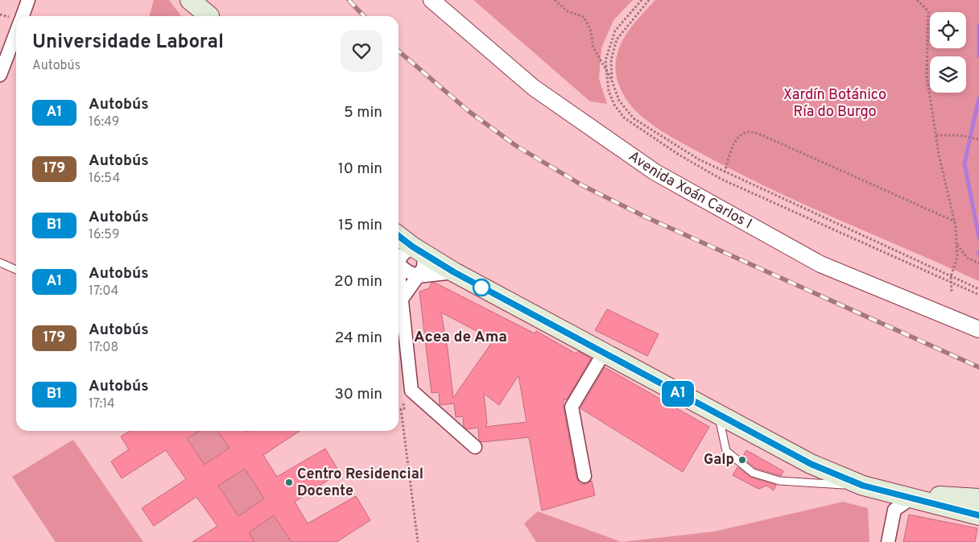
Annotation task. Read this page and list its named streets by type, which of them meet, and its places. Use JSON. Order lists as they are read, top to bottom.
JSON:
{
  "streets": {
    "street": ["Avenida Xoán Carlos I"]
  },
  "districts": ["Acea de Ama"],
  "parks": ["Xardín Botánico Ría do Burgo"],
  "places": ["Galp", "Centro Residencial Docente"],
  "lines": ["bus line A1"],
  "page": {
    "on_map": "A1",
    "heading": ["Universidade Laboral", "Autobús"],
    "list": [
      {
        "mark": "A1",
        "name": "Autobús",
        "note": "16:49",
        "value": "5 min"
      },
      {
        "mark": "179",
        "name": "Autobús",
        "note": "16:54",
        "value": "10 min"
      },
      {
        "mark": "B1",
        "name": "Autobús",
        "note": "16:59",
        "value": "15 min"
      },
      {
        "mark": "A1",
        "name": "Autobús",
        "note": "17:04",
        "value": "20 min"
      },
      {
        "mark": "179",
        "name": "Autobús",
        "note": "17:08",
        "value": "24 min"
      },
      {
        "mark": "B1",
        "name": "Autobús",
        "note": "17:14",
        "value": "30 min"
      }
    ]
  }
}
